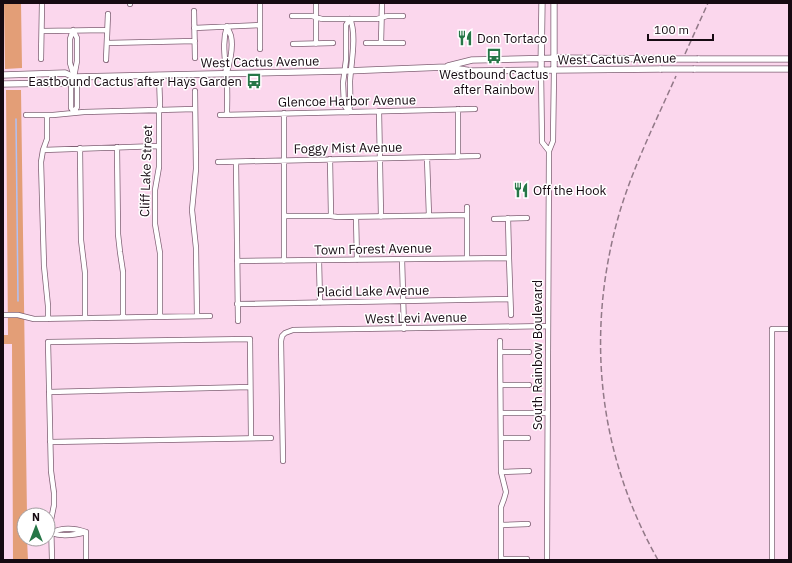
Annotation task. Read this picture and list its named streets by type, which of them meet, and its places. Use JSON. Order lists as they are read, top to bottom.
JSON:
{
  "streets": {
    "main road": ["West Cactus Avenue", "South Rainbow Boulevard"],
    "street": [
      "Glencoe Harbor Avenue",
      "Foggy Mist Avenue",
      "Cliff Lake Street",
      "Town Forest Avenue",
      "Placid Lake Avenue",
      "West Levi Avenue"
    ]
  },
  "crossings": [
    ["West Cactus Avenue", "Cliff Lake Street"],
    ["West Cactus Avenue", "South Rainbow Boulevard"],
    ["West Levi Avenue", "South Rainbow Boulevard"]
  ],
  "places": {
    "restaurant": ["Don Tortaco", "Off the Hook"],
    "bus stop": ["Westbound Cactus after Rainbow", "Eastbound Cactus after Hays Garden"]
  },
  "scale_bar": "100 m",
  "north": "top"
}
